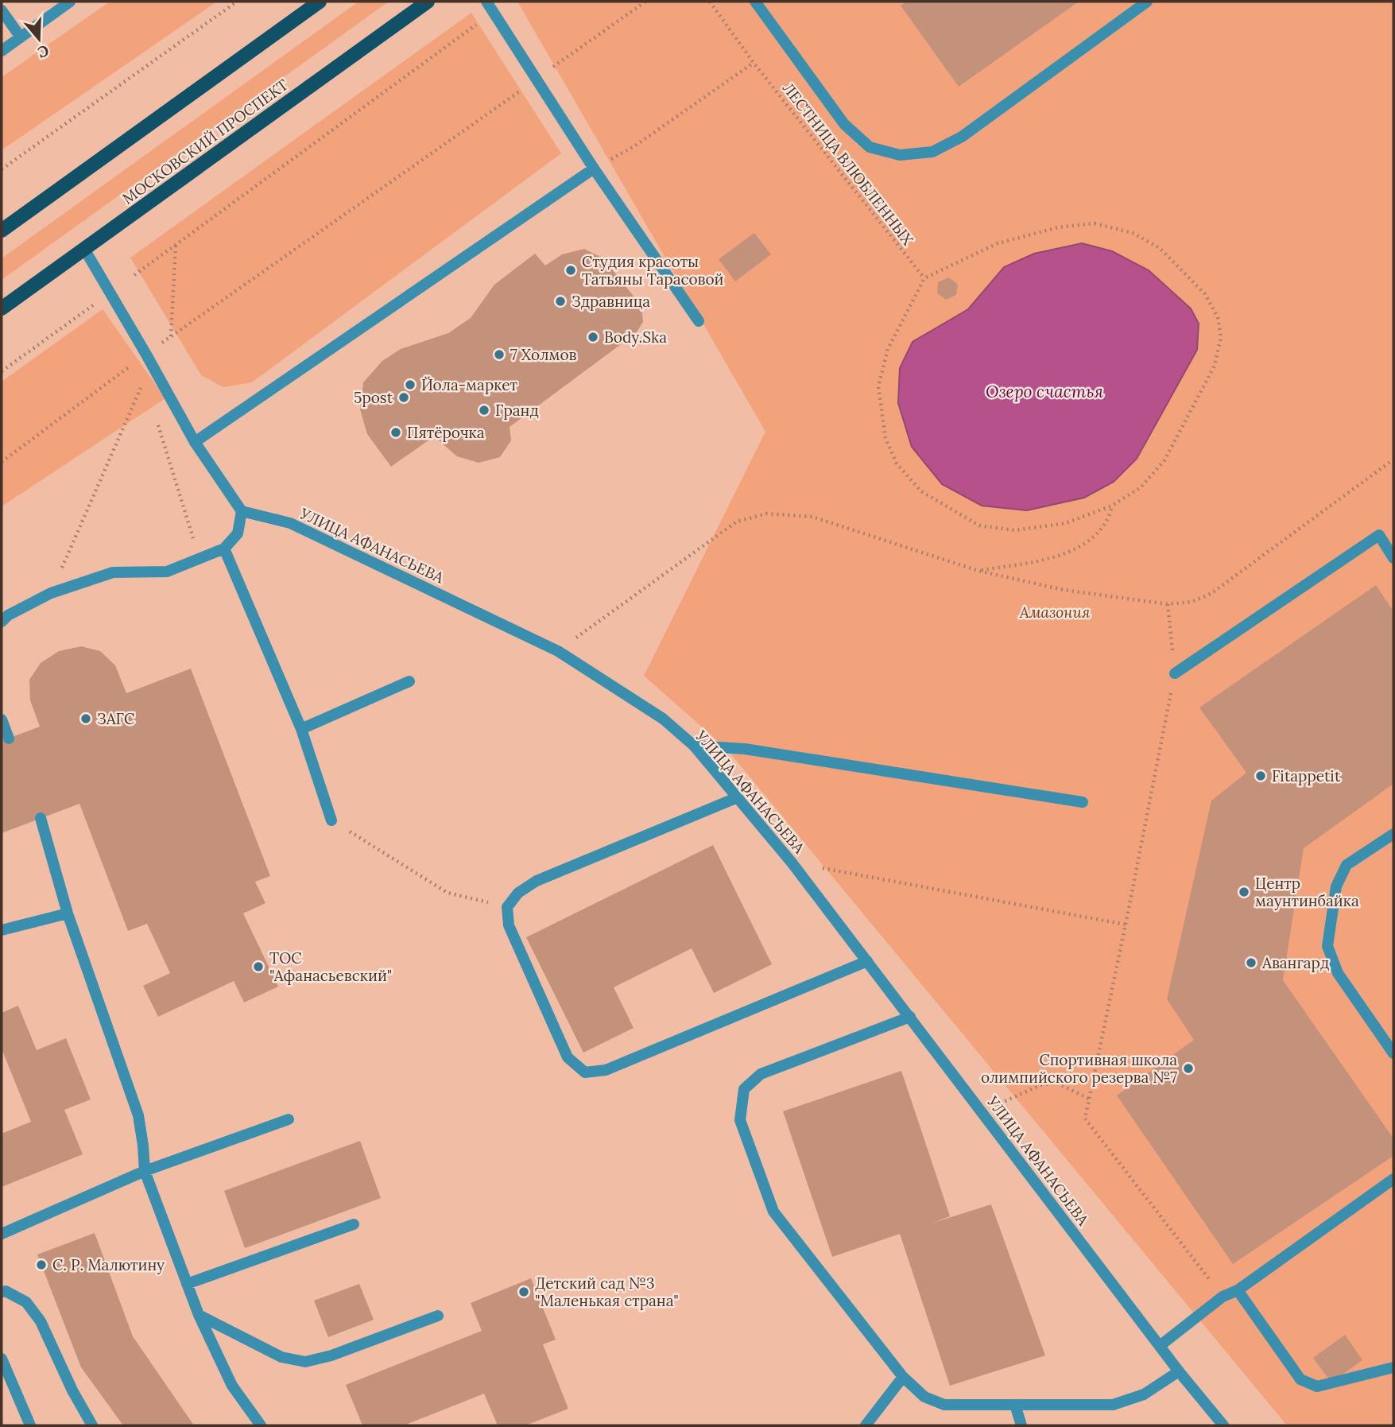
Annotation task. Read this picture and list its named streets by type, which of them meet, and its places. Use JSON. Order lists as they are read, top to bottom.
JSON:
{
  "streets": {
    "main road": ["МОСКОВСКИЙ ПРОСПЕКТ"],
    "street": ["УЛИЦА АФАНАСЬЕВА"],
    "path": ["ЛЕСТНИЦА ВЛЮБЛЕННЫХ"]
  },
  "water": ["Озеро счастья"],
  "parks": ["Амазония"],
  "places": [
    "Студия красоты Татьяны Тарасовой",
    "Здравница",
    "Body.Ska",
    "7 Холмов",
    "Йола-маркет",
    "5post",
    "Гранд",
    "Пятёрочка",
    "ЗАГС",
    "Fitappetit",
    "Центр маунтинбайка",
    "Авангард",
    "ТОС \"Афанасьевский\"",
    "Спортивная школа олимпийского резерва №7",
    "С. Р. Малютину",
    "Детский сад №3 \"Маленькая страна\""
  ],
  "north": "bottom"
}
